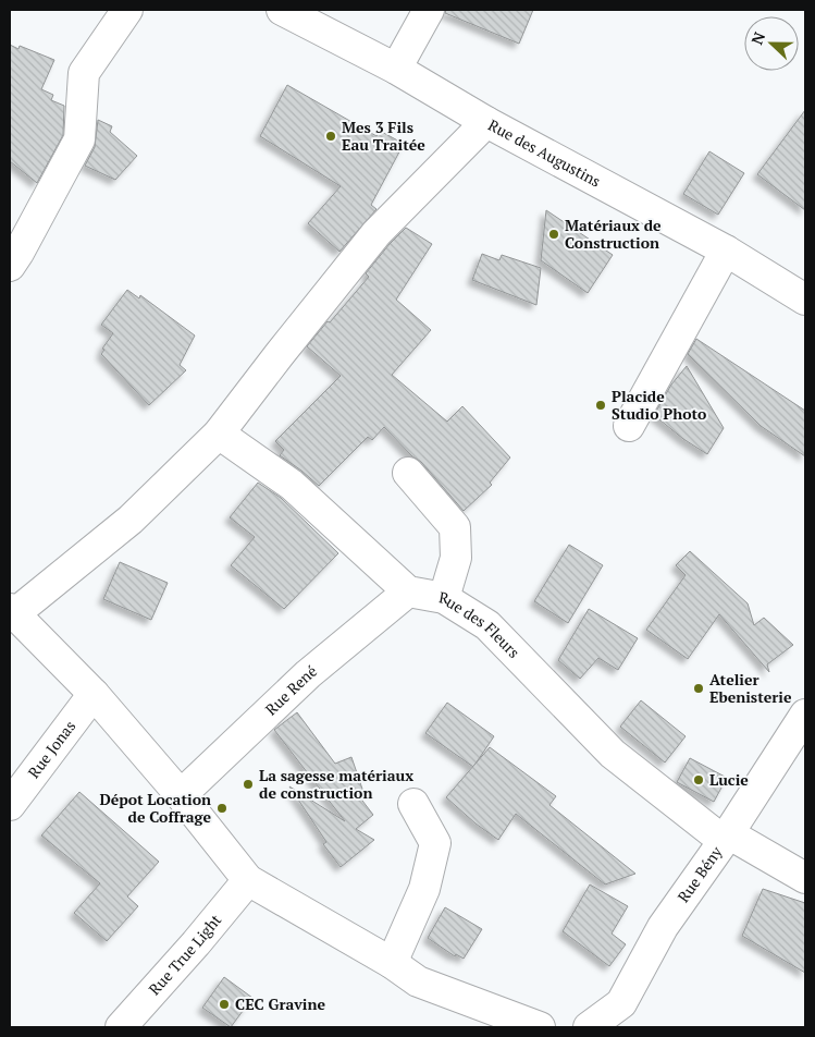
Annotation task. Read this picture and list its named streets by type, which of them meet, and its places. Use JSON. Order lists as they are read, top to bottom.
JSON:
{
  "streets": {
    "street": [
      "Rue des Augustins",
      "Rue des Fleurs",
      "Rue René",
      "Rue Jonas",
      "Rue Bény",
      "Rue True Light"
    ]
  },
  "crossings": [
    ["Rue des Fleurs", "Rue René"],
    ["Rue des Fleurs", "Rue Bény"]
  ],
  "places": [
    "Mes 3 Fils Eau Traitée",
    "Matériaux de Construction",
    "Placide Studio Photo",
    "Atelier Ebenisterie",
    "Lucie",
    "La sagesse matériaux de construction",
    "Dépot Location de Coffrage",
    "CEC Gravine"
  ],
  "north": "left"
}
